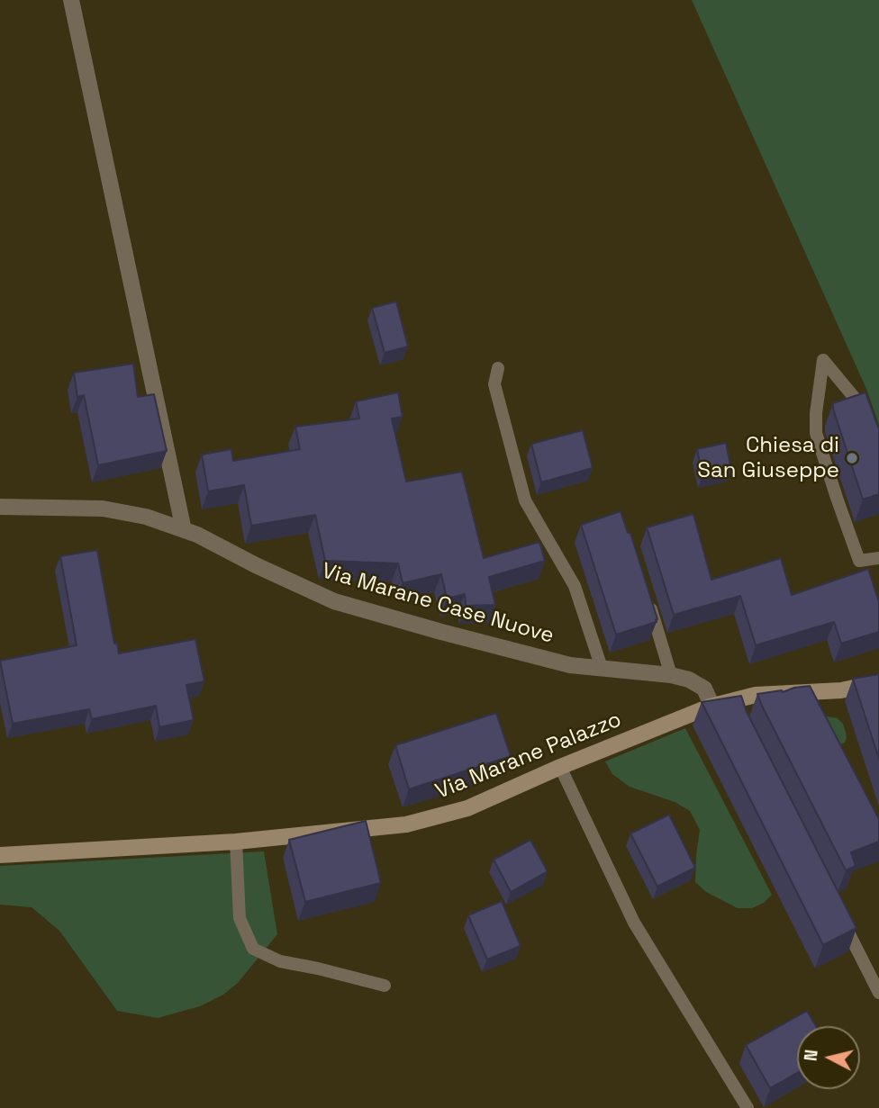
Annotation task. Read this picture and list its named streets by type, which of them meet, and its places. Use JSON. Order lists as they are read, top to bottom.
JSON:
{
  "streets": {
    "main road": ["Via Marane Palazzo"],
    "street": ["Via Marane Case Nuove"]
  },
  "crossings": [
    ["Via Marane Case Nuove", "Via Marane Palazzo"]
  ],
  "places": ["Chiesa di San Giuseppe"],
  "north": "left"
}
